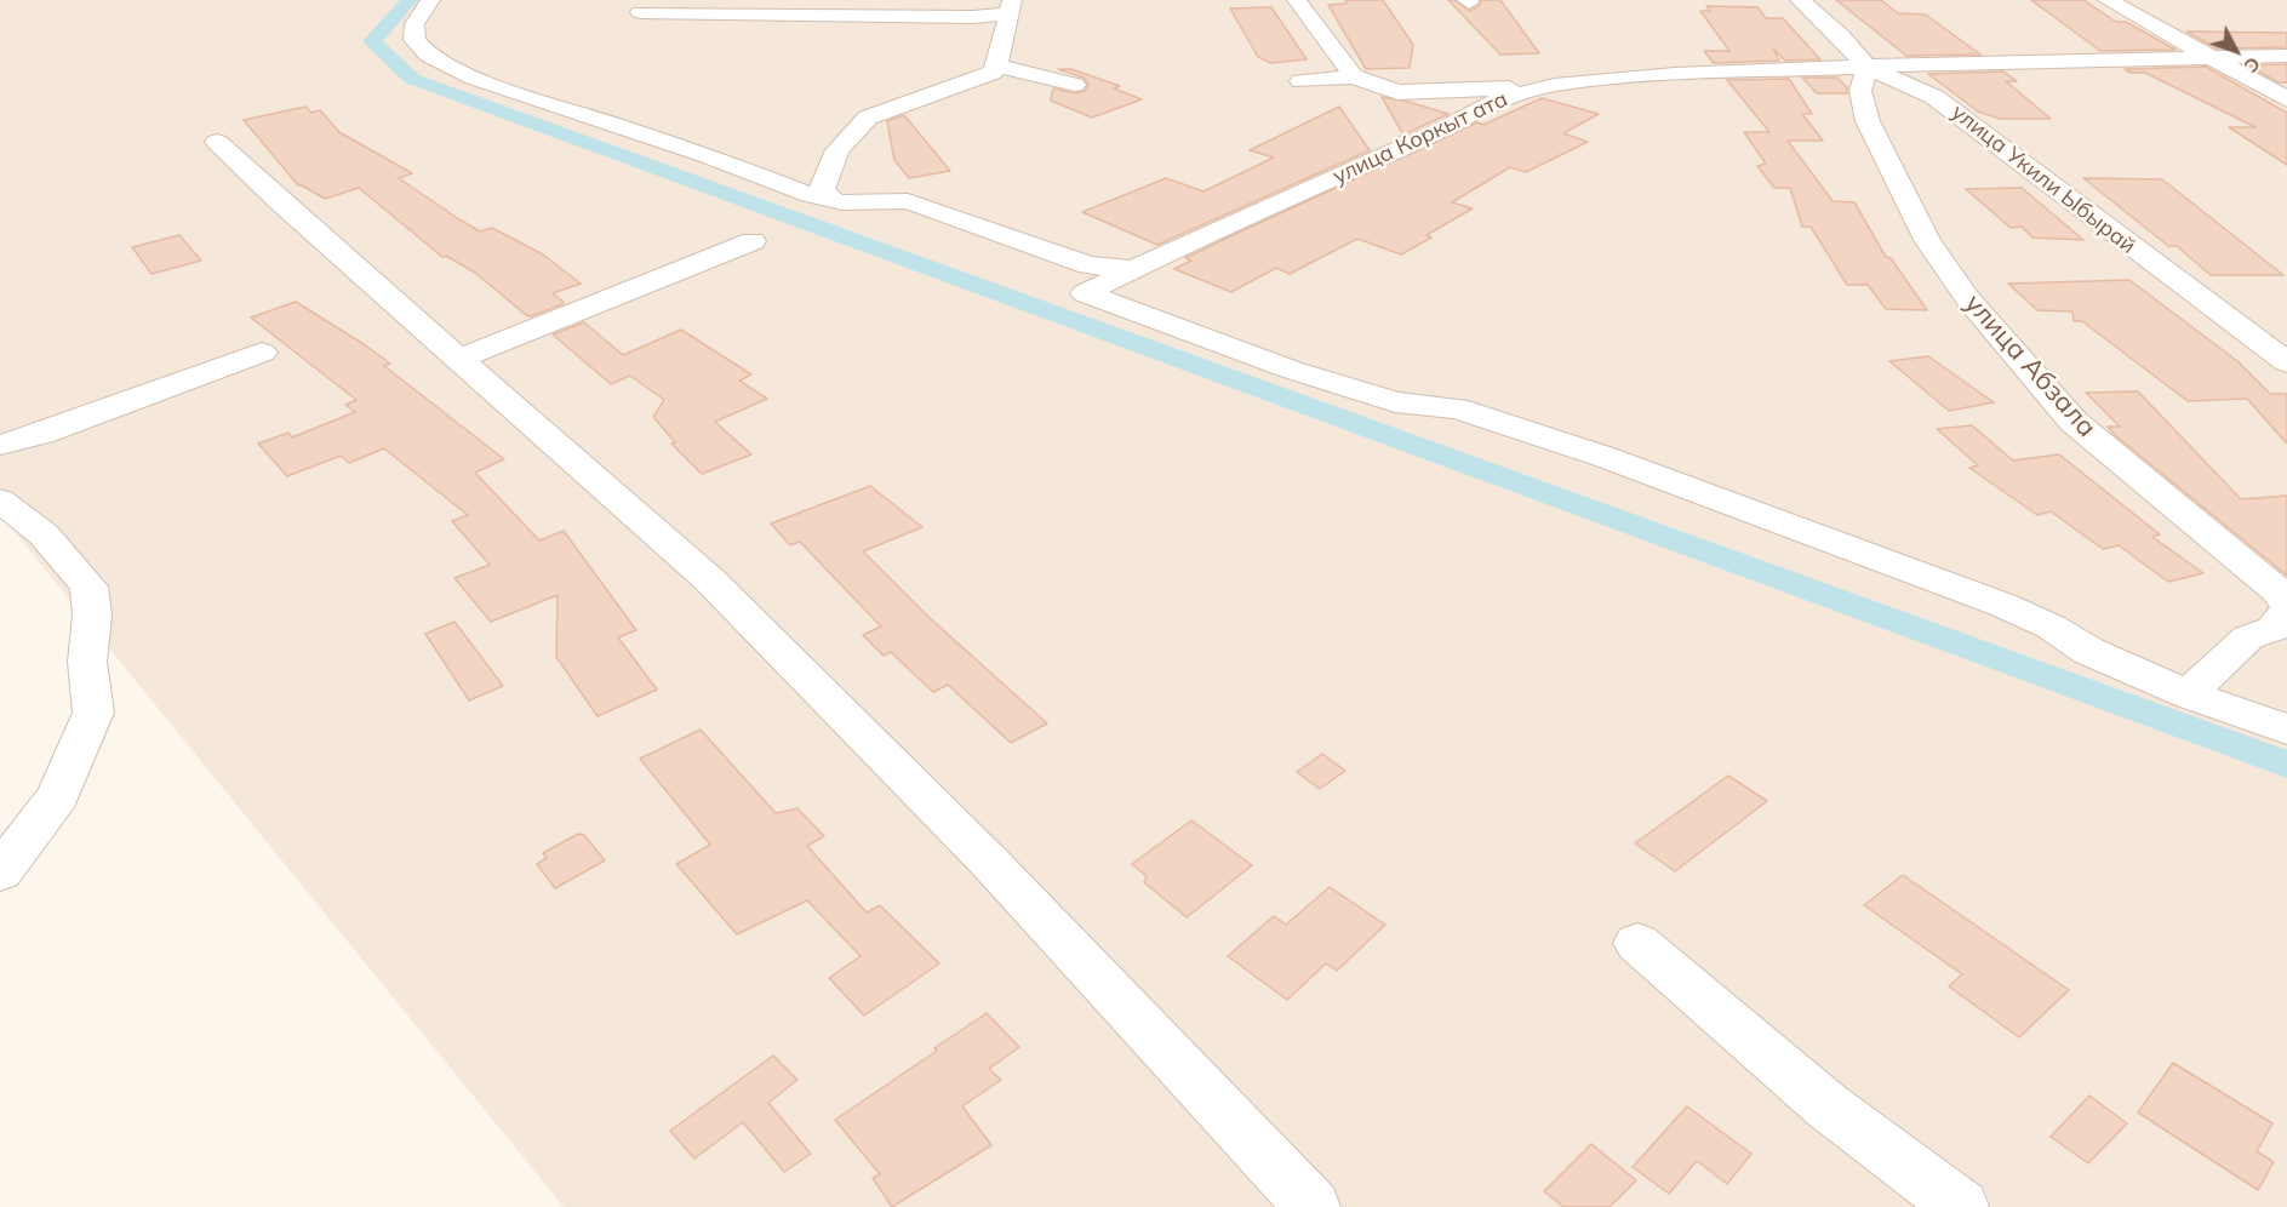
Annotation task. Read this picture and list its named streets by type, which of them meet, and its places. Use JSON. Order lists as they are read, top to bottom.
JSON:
{
  "streets": {
    "street": ["улица Коркыт ата", "улица Укили Ыбырай", "улица Абзала"]
  },
  "crossings": [
    ["улица Коркыт ата", "улица Укили Ыбырай"],
    ["улица Коркыт ата", "улица Абзала"],
    ["улица Укили Ыбырай", "улица Абзала"]
  ],
  "north": "bottom right"
}
